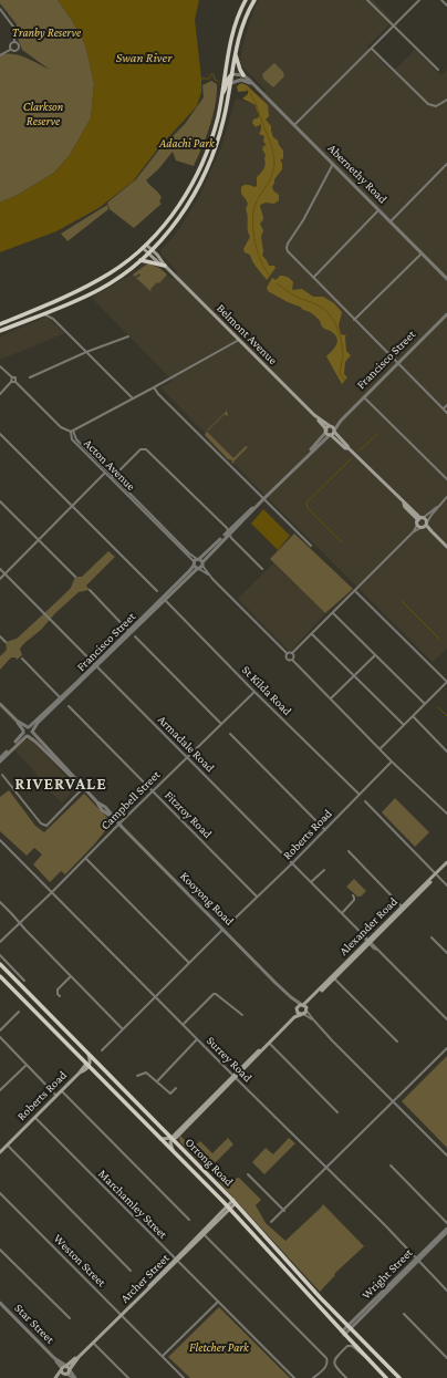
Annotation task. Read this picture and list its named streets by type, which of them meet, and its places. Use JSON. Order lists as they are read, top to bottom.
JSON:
{
  "streets": {
    "highway": ["Orrong Road"],
    "main road": [
      "Belmont Avenue",
      "Roberts Road",
      "Alexander Road",
      "Archer Street"
    ],
    "street": [
      "Abernethy Road",
      "Francisco Street",
      "Acton Avenue",
      "St Kilda Road",
      "Armadale Road",
      "Campbell Street",
      "Fitzroy Road",
      "Kooyong Road",
      "Surrey Road",
      "Marchamley Street",
      "Weston Street",
      "Wright Street",
      "Star Street"
    ]
  },
  "crossings": [
    ["Belmont Avenue", "Francisco Street"],
    ["Francisco Street", "Acton Avenue"],
    ["Francisco Street", "St Kilda Road"],
    ["Francisco Street", "Armadale Road"],
    ["Francisco Street", "Kooyong Road"],
    ["St Kilda Road", "Campbell Street"],
    ["St Kilda Road", "Roberts Road"],
    ["Armadale Road", "Campbell Street"],
    ["Armadale Road", "Roberts Road"],
    ["Armadale Road", "Alexander Road"],
    ["Campbell Street", "Fitzroy Road"],
    ["Campbell Street", "Kooyong Road"],
    ["Campbell Street", "Surrey Road"],
    ["Fitzroy Road", "Roberts Road"],
    ["Roberts Road", "Orrong Road"],
    ["Roberts Road", "Marchamley Street"],
    ["Kooyong Road", "Alexander Road"],
    ["Surrey Road", "Wright Street"],
    ["Orrong Road", "Wright Street"],
    ["Orrong Road", "Archer Street"],
    ["Marchamley Street", "Archer Street"],
    ["Weston Street", "Archer Street"],
    ["Archer Street", "Star Street"]
  ],
  "districts": ["RIVERVALE"],
  "water": ["Swan River"],
  "parks": [
    "Tranby Reserve",
    "Clarkson Reserve",
    "Adachi Park",
    "Fletcher Park"
  ]
}
